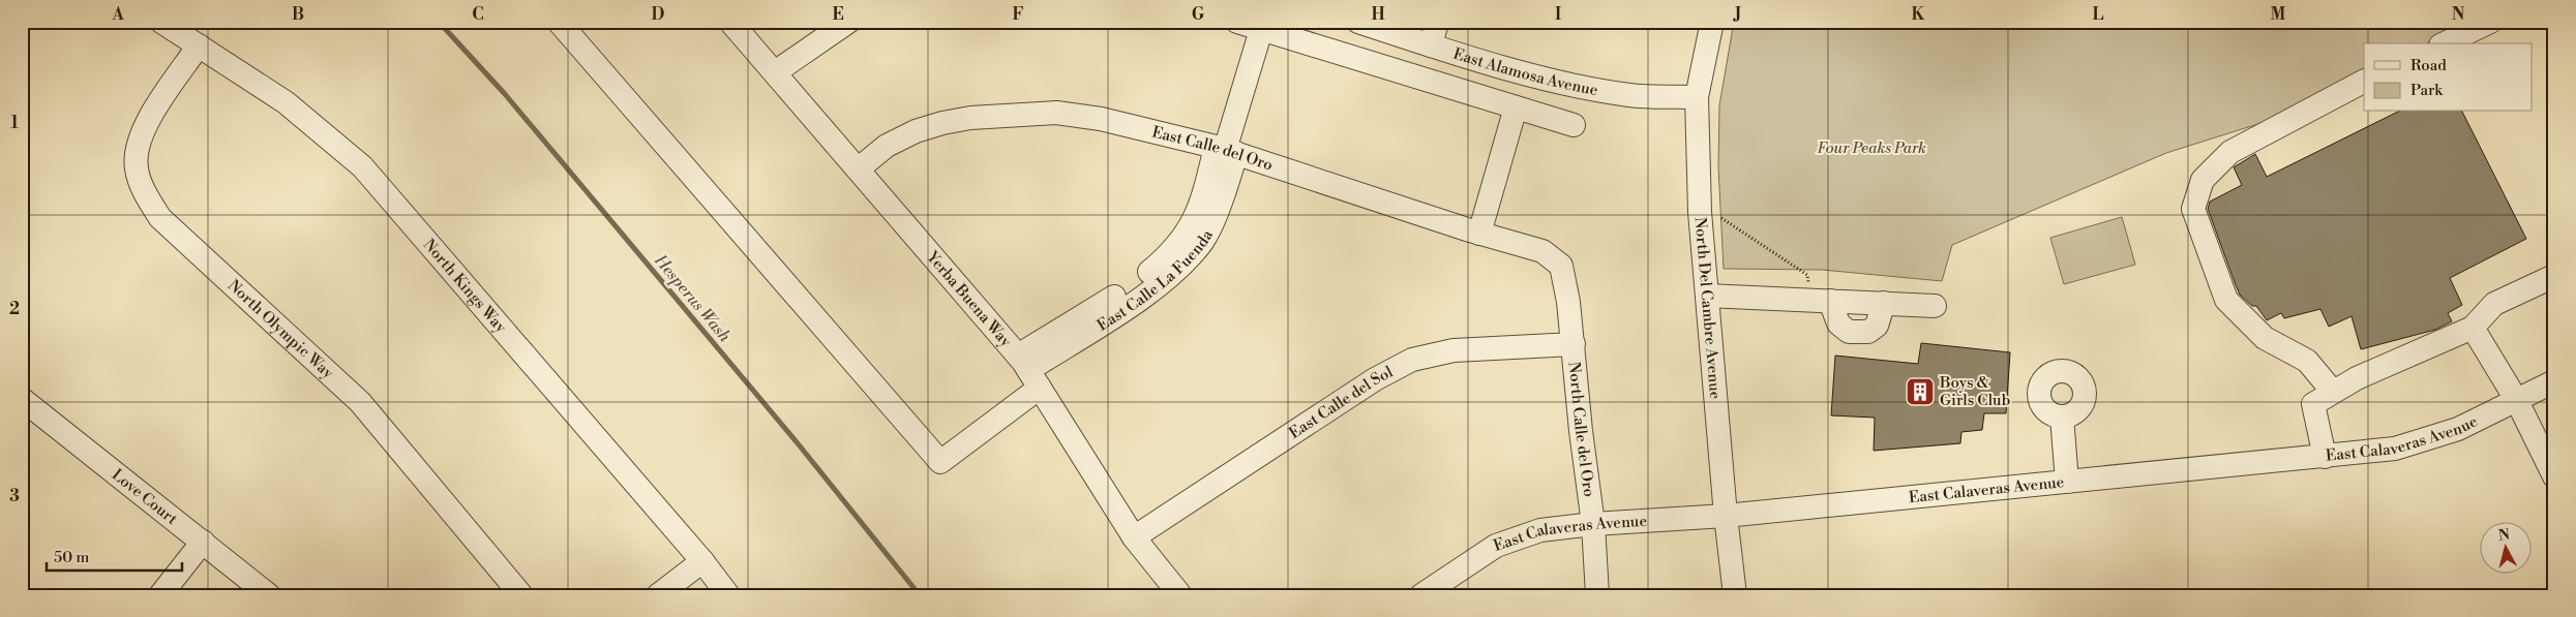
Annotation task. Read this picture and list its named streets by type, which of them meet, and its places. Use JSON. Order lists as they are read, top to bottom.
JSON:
{
  "streets": {
    "street": [
      "East Alamosa Avenue",
      "East Calle del Oro",
      "East Calle La Fuenda",
      "North Kings Way",
      "Yerba Buena Way",
      "North Del Cambre Avenue",
      "North Olympic Way",
      "East Calle del Sol",
      "North Calle del Oro",
      "East Calaveras Avenue",
      "Love Court"
    ]
  },
  "crossings": [
    ["East Alamosa Avenue", "North Del Cambre Avenue"],
    ["East Calle del Oro", "East Calle La Fuenda"],
    ["East Calle del Oro", "Yerba Buena Way"],
    ["East Calle del Oro", "North Calle del Oro"],
    ["East Calle La Fuenda", "Yerba Buena Way"],
    ["North Kings Way", "North Olympic Way"],
    ["Yerba Buena Way", "East Calle del Sol"],
    ["North Del Cambre Avenue", "East Calaveras Avenue"],
    ["East Calle del Sol", "North Calle del Oro"],
    ["North Calle del Oro", "East Calaveras Avenue"]
  ],
  "water": ["Hesperus Wash"],
  "parks": ["Four Peaks Park"],
  "places": {
    "building": ["Boys & Girls Club"]
  },
  "legend": ["Road", "Park"],
  "scale_bar": "50 m",
  "north": "top",
  "grid": {
    "columns": [
      "A",
      "B",
      "C",
      "D",
      "E",
      "F",
      "G",
      "H",
      "I",
      "J",
      "K",
      "L",
      "M",
      "N"
    ],
    "rows": ["1", "2", "3"]
  }
}
